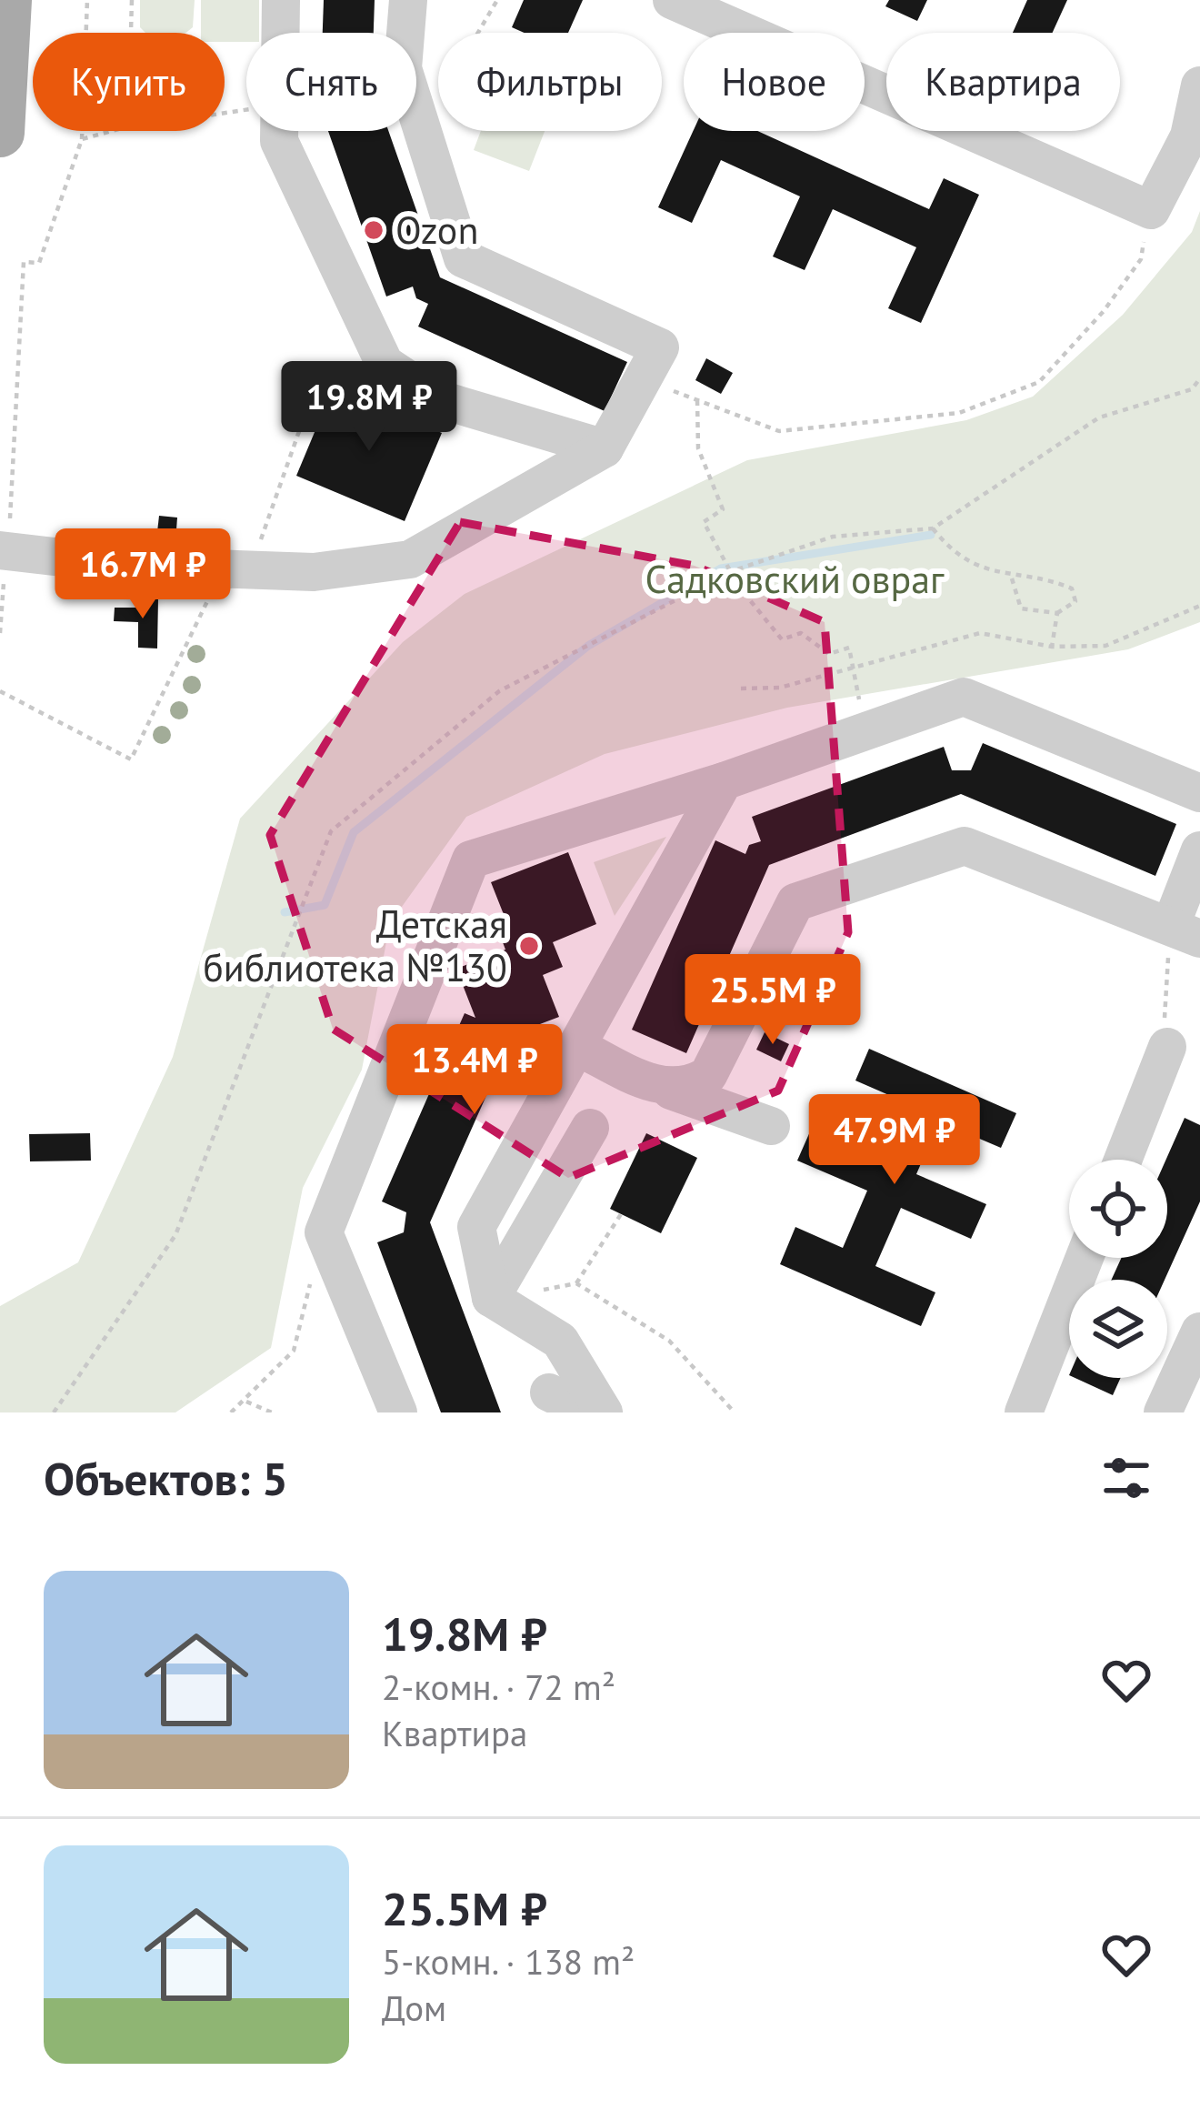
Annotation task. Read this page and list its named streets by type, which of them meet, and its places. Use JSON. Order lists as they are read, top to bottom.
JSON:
{
  "parks": ["Садковский овраг"],
  "places": ["Ozon", "Детская библиотека №130"],
  "page": {
    "chip": [
      "Купить",
      "Снять",
      "Фильтры",
      "Новое",
      "Квартира"
    ],
    "price": [
      "19.8M ₽",
      "16.7M ₽",
      "25.5M ₽",
      "13.4M ₽",
      "47.9M ₽"
    ],
    "heading": "Объектов: 5",
    "list": [
      {
        "name": "19.8M ₽",
        "note": "2-комн. · 72 m² · Квартира"
      },
      {
        "name": "25.5M ₽",
        "note": "5-комн. · 138 m² · Дом"
      }
    ]
  }
}
